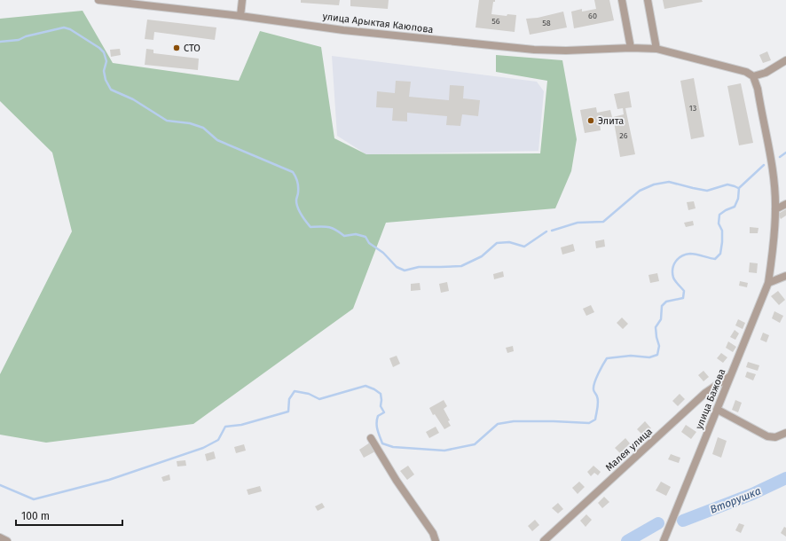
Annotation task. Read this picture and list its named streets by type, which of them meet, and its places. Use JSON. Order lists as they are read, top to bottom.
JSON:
{
  "streets": {
    "street": ["улица Арыктая Каюпова", "улица Бажова", "Малея улица"]
  },
  "crossings": [
    ["улица Арыктая Каюпова", "улица Бажова"],
    ["улица Бажова", "Малея улица"]
  ],
  "water": ["Вторушка"],
  "places": ["СТО", "Элита"],
  "house_numbers": [
    "60",
    "56",
    "58",
    "13",
    "26"
  ],
  "scale_bar": "100 m"
}
